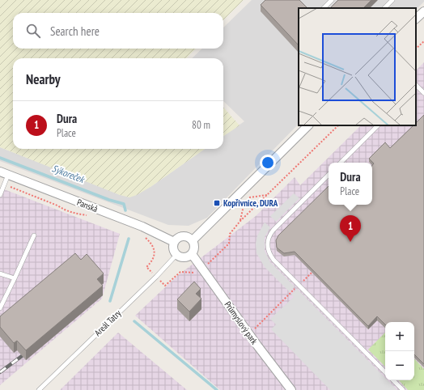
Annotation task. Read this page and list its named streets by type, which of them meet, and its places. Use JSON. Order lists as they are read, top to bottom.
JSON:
{
  "streets": {
    "street": ["Panská", "Průmyslový park"],
    "lane": ["Areál Tatry"]
  },
  "crossings": [
    ["Panská", "Areál Tatry"],
    ["Panská", "Průmyslový park"],
    ["Areál Tatry", "Průmyslový park"]
  ],
  "water": ["Sýkoreček"],
  "places": {
    "transit": ["Kopřivnice, DURA"]
  },
  "page": {
    "search": "Search here",
    "heading": "Nearby",
    "list": [
      {
        "mark": "1",
        "name": "Dura",
        "note": "Place",
        "value": "80 m"
      }
    ],
    "popup": ["Dura", "Place"],
    "pins": "1",
    "map_buttons": ["+", "−"]
  }
}
